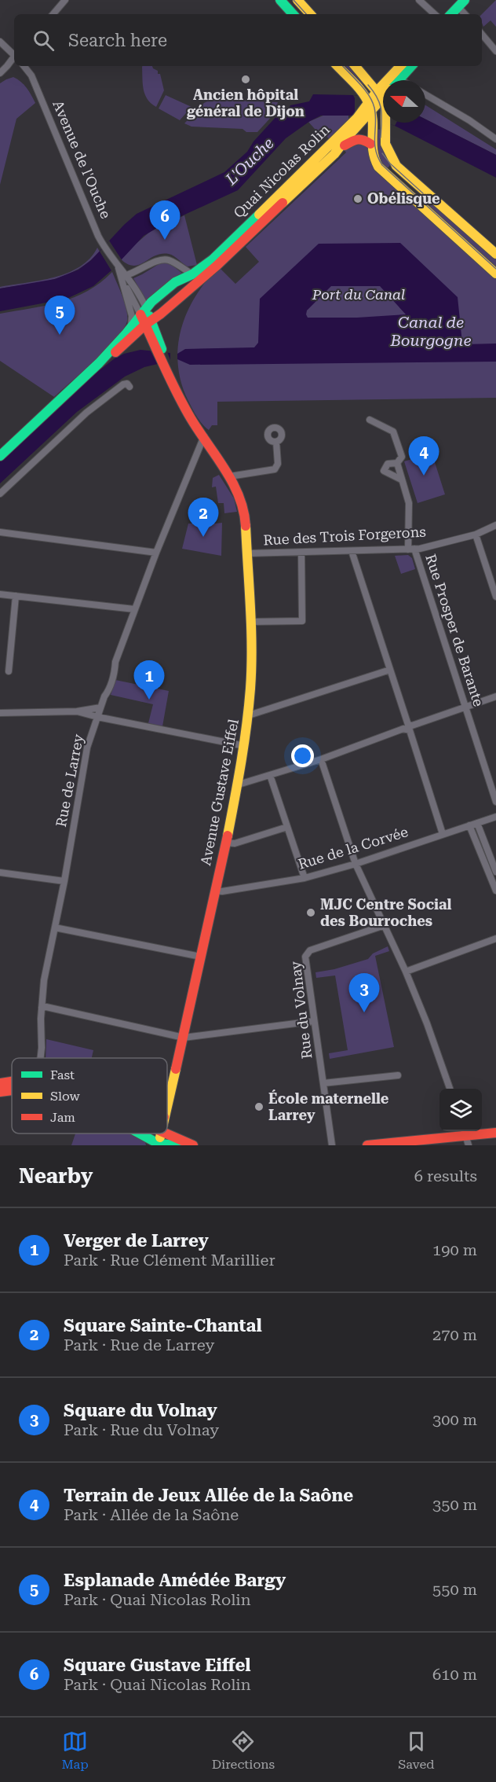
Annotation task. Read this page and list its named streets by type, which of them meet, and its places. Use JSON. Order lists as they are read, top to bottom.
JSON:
{
  "streets": {
    "main road": ["Quai Nicolas Rolin", "Avenue Gustave Eiffel"],
    "street": [
      "Avenue de l'Ouche",
      "Rue des Trois Forgerons",
      "Rue Prosper de Barante",
      "Rue de Larrey",
      "Rue de la Corvée",
      "Rue du Volnay"
    ]
  },
  "crossings": [
    ["Avenue de l'Ouche", "Quai Nicolas Rolin"],
    ["Avenue de l'Ouche", "Avenue Gustave Eiffel"],
    ["Quai Nicolas Rolin", "Avenue Gustave Eiffel"],
    ["Rue des Trois Forgerons", "Rue Prosper de Barante"],
    ["Rue des Trois Forgerons", "Avenue Gustave Eiffel"],
    ["Rue de Larrey", "Avenue Gustave Eiffel"],
    ["Avenue Gustave Eiffel", "Rue de la Corvée"]
  ],
  "water": ["L'Ouche", "Canal de Bourgogne"],
  "parks": ["Port du Canal"],
  "places": [
    "Ancien hôpital général de Dijon",
    "Obélisque",
    "MJC Centre Social des Bourroches",
    "École maternelle Larrey"
  ],
  "legend": ["Fast", "Slow", "Jam"],
  "north": "left",
  "page": {
    "search": "Search here",
    "pins": [
      "6",
      "5",
      "4",
      "2",
      "1",
      "3"
    ],
    "heading": ["Nearby", "6 results"],
    "list": [
      {
        "mark": "1",
        "name": "Verger de Larrey",
        "note": "Park · Rue Clément Marillier",
        "value": "190 m"
      },
      {
        "mark": "2",
        "name": "Square Sainte-Chantal",
        "note": "Park · Rue de Larrey",
        "value": "270 m"
      },
      {
        "mark": "3",
        "name": "Square du Volnay",
        "note": "Park · Rue du Volnay",
        "value": "300 m"
      },
      {
        "mark": "4",
        "name": "Terrain de Jeux Allée de la Saône",
        "note": "Park · Allée de la Saône",
        "value": "350 m"
      },
      {
        "mark": "5",
        "name": "Esplanade Amédée Bargy",
        "note": "Park · Quai Nicolas Rolin",
        "value": "550 m"
      },
      {
        "mark": "6",
        "name": "Square Gustave Eiffel",
        "note": "Park · Quai Nicolas Rolin",
        "value": "610 m"
      }
    ],
    "nav": ["Map", "Directions", "Saved"]
  }
}
